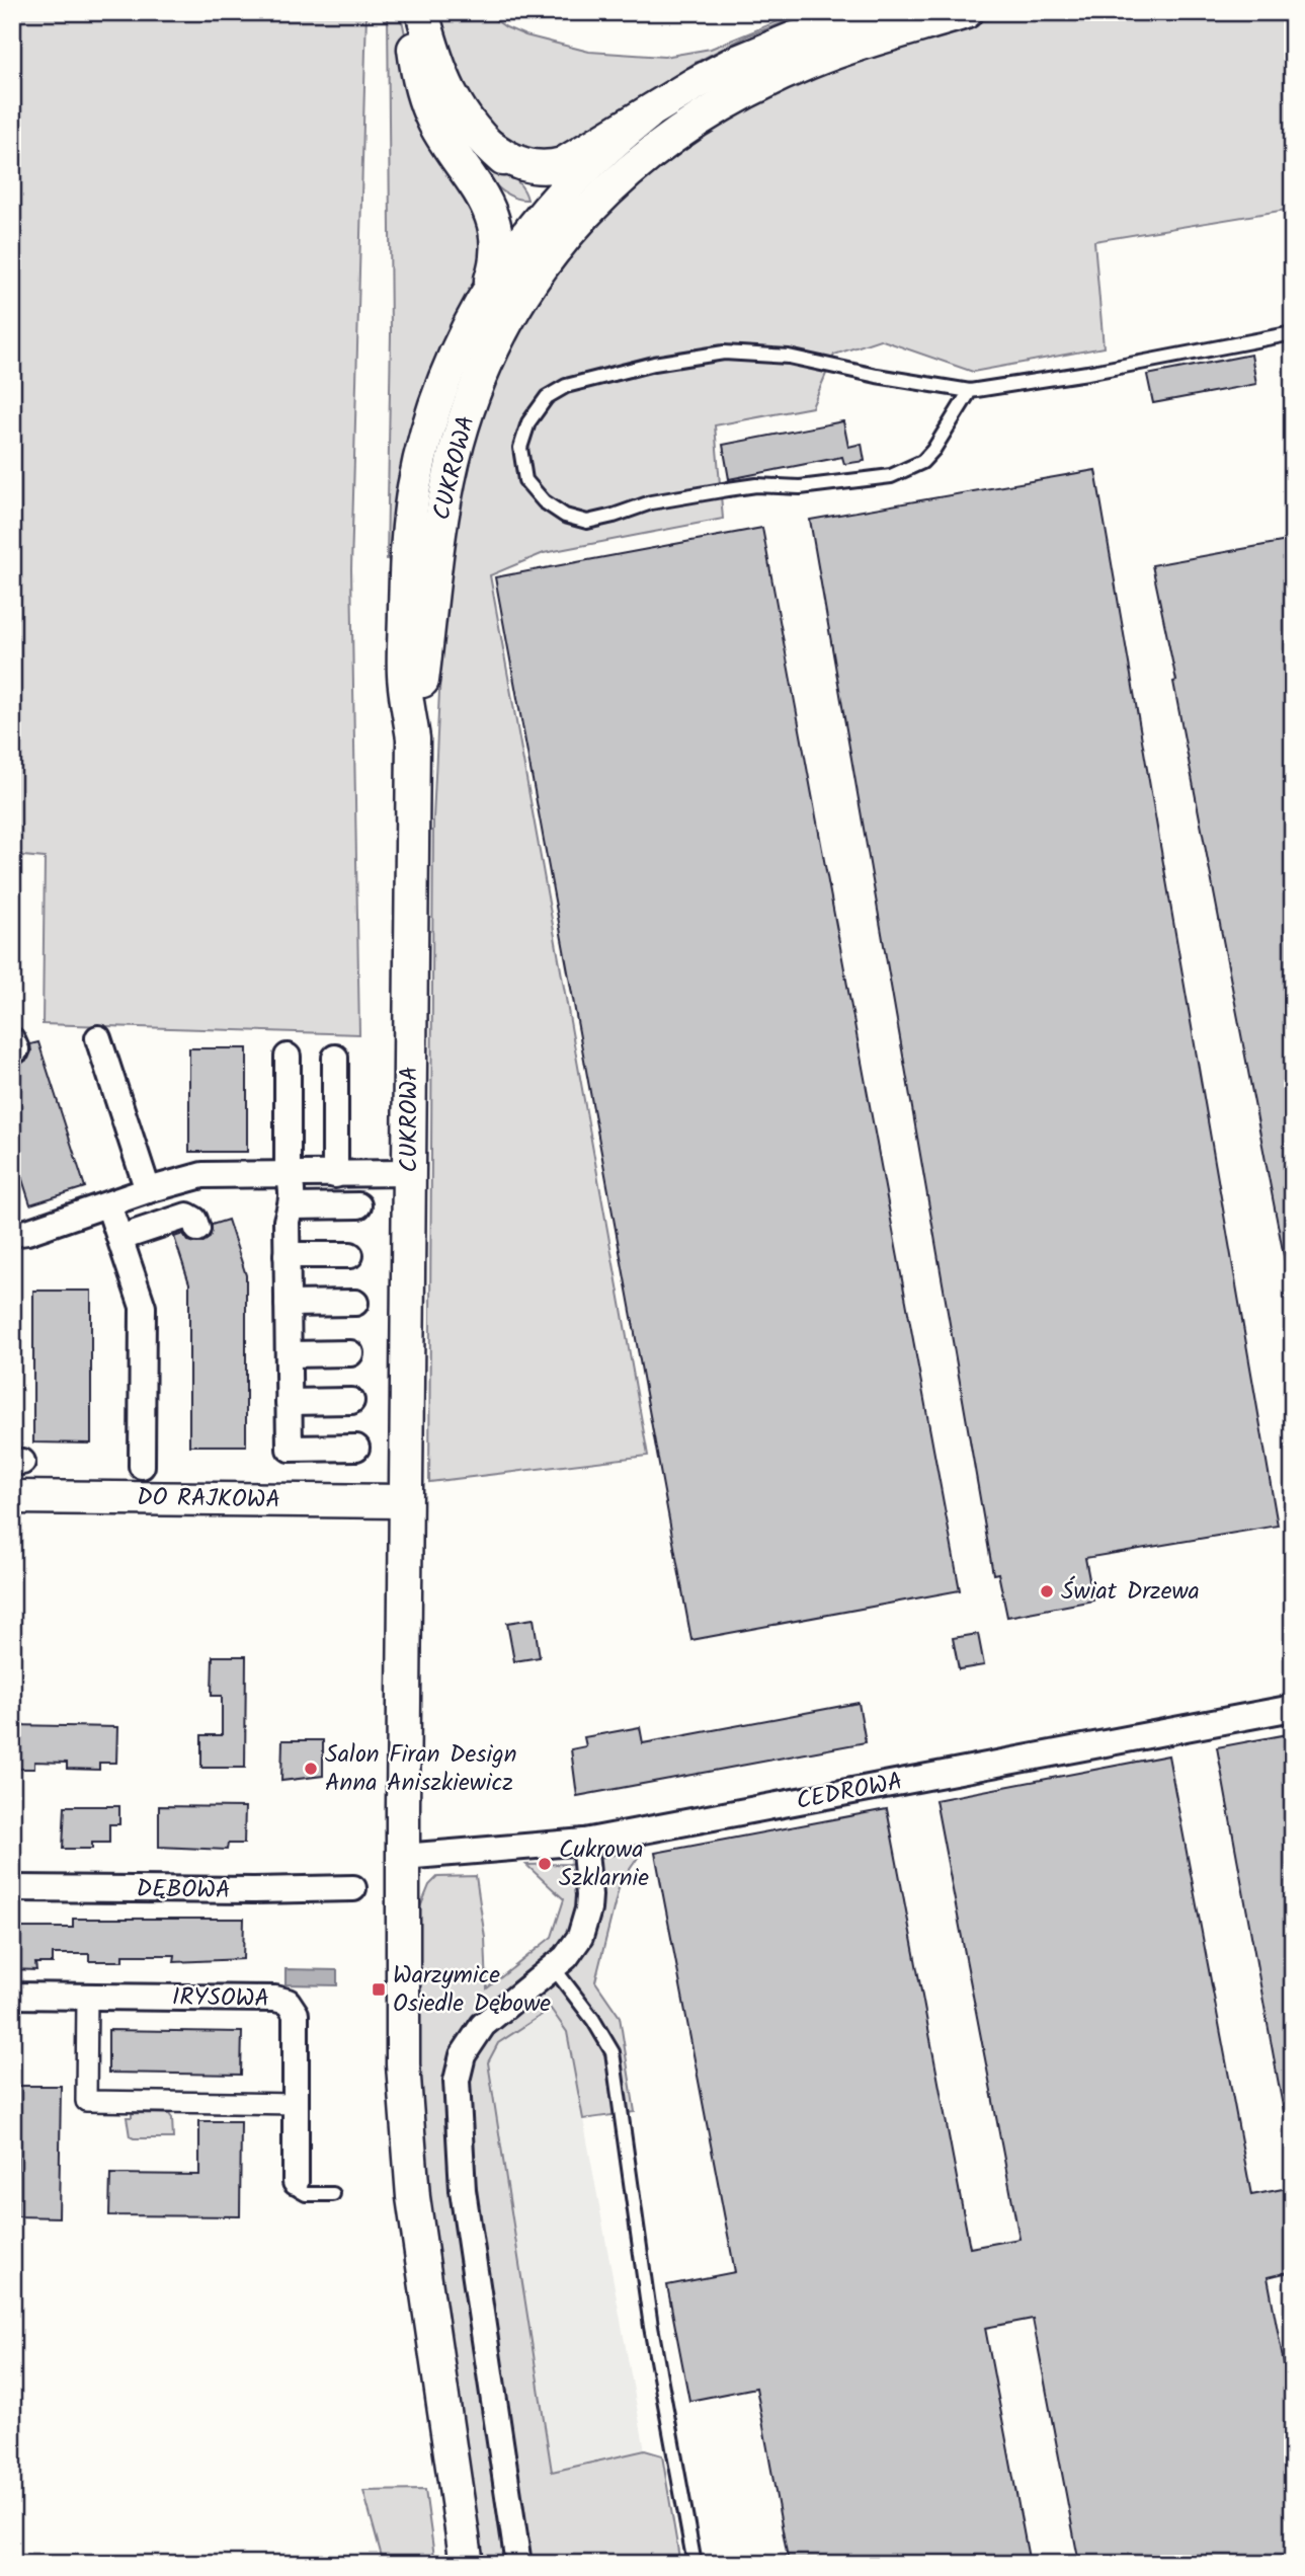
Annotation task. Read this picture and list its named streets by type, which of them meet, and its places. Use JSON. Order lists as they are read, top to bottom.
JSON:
{
  "streets": {
    "street": [
      "CUKROWA",
      "DO RAJKOWA",
      "CEDROWA",
      "DĘBOWA",
      "IRYSOWA"
    ]
  },
  "crossings": [
    ["CUKROWA", "DO RAJKOWA"],
    ["CUKROWA", "CEDROWA"]
  ],
  "places": {
    "other": ["Świat Drzewa", "Salon Firan Design Anna Aniszkiewicz", "Cukrowa Szklarnie"],
    "transit": ["Warzymice Osiedle Dębowe"]
  }
}
